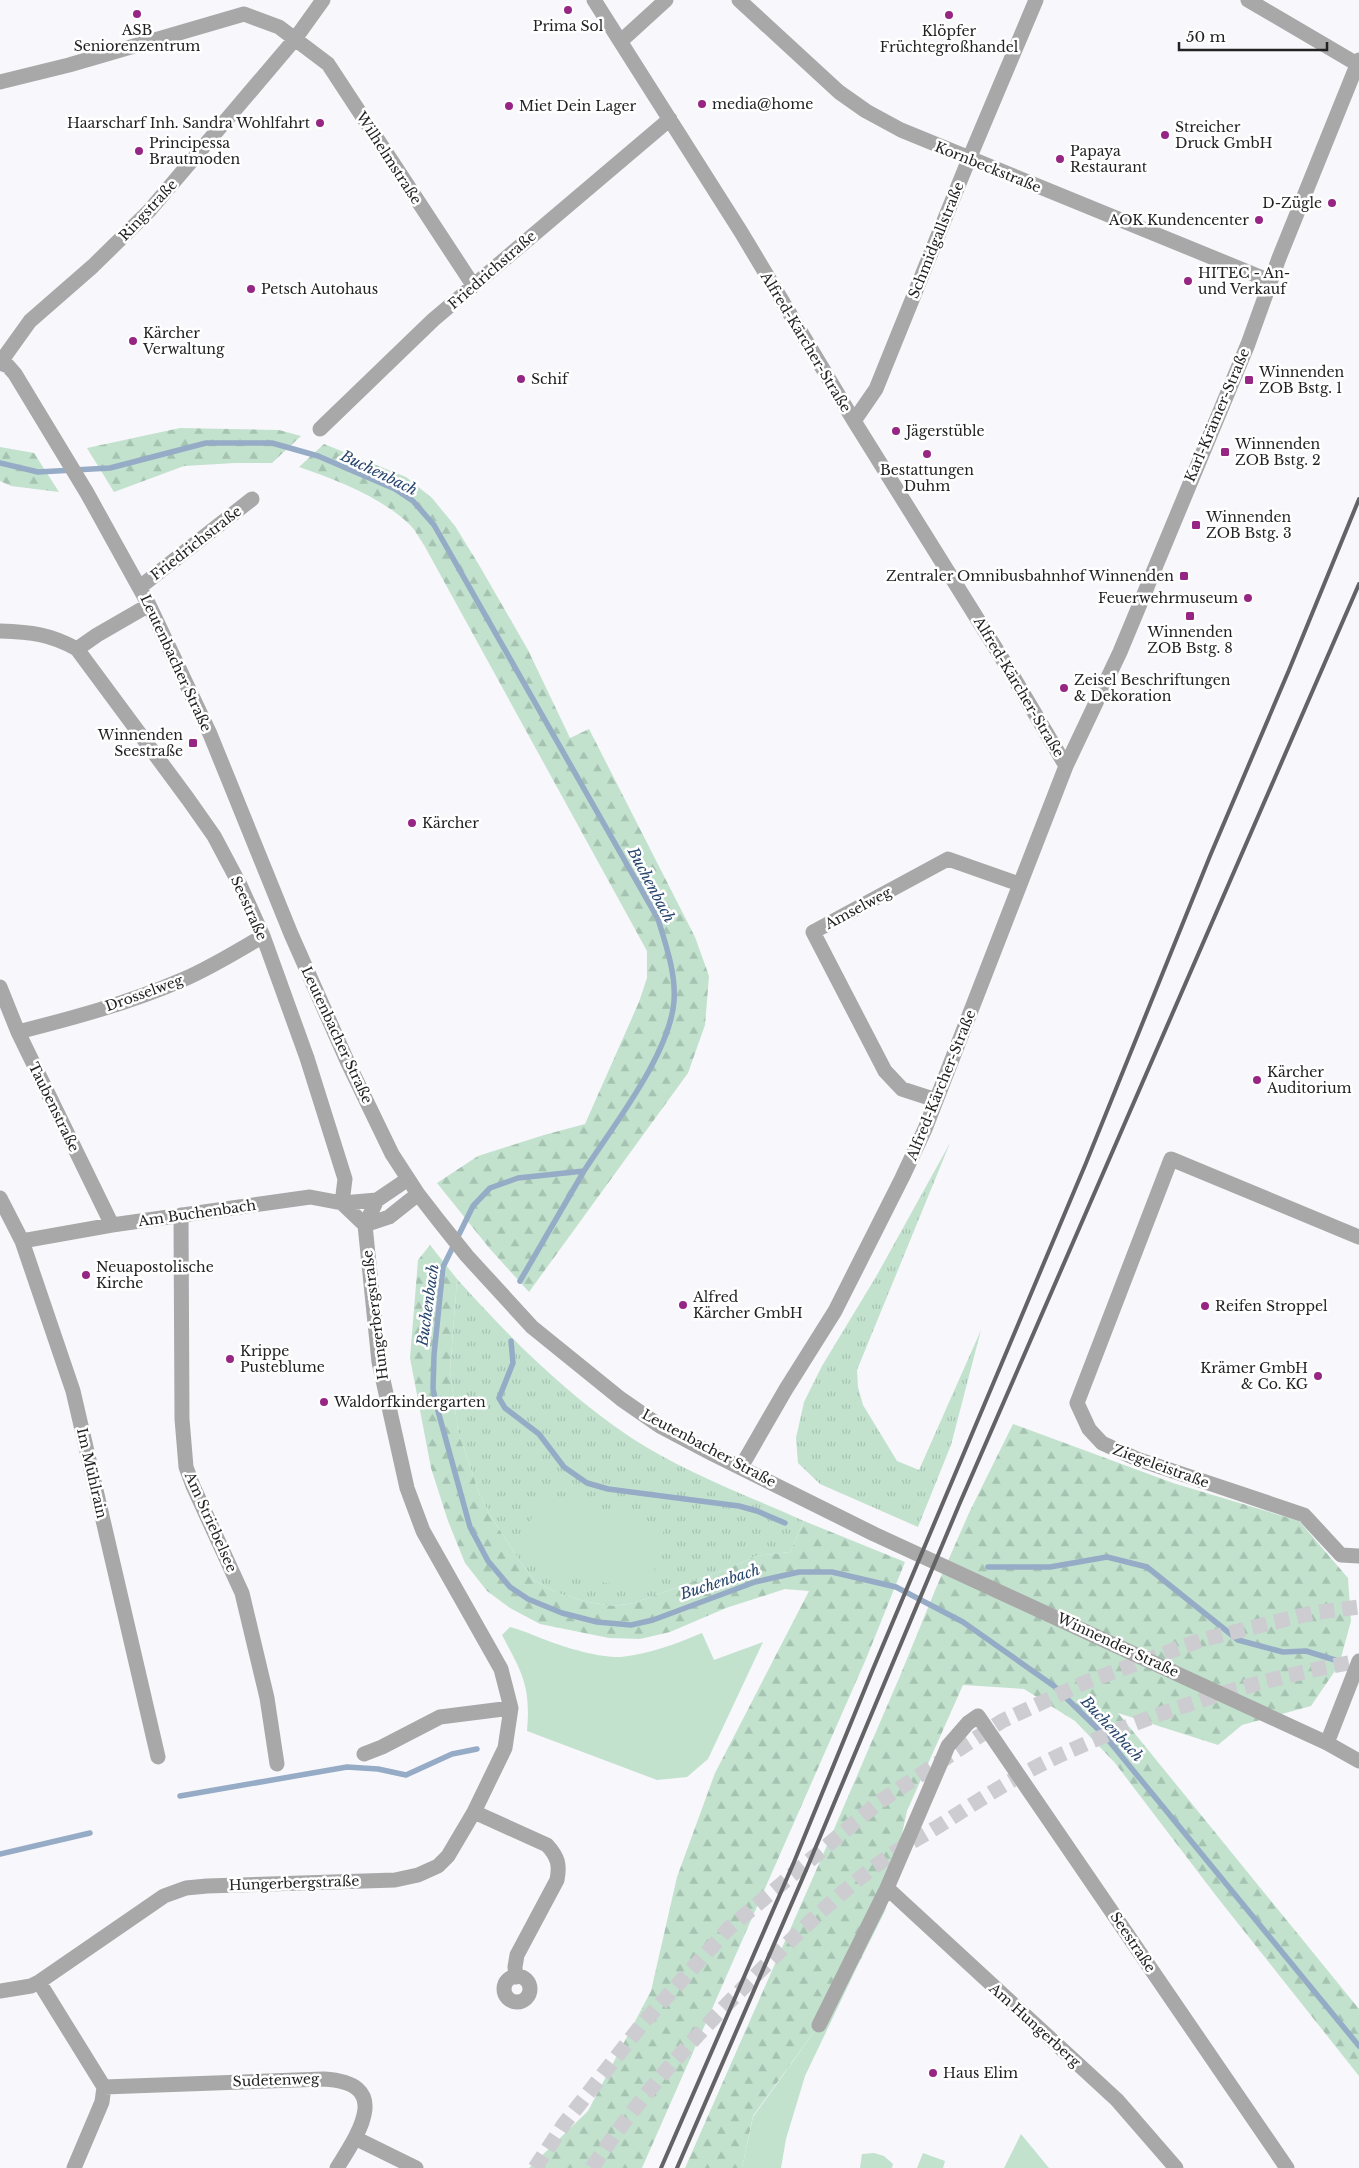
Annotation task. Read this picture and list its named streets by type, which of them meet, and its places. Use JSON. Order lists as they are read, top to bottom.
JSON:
{
  "streets": {
    "street": [
      "Wilhelmstraße",
      "Kornbeckstraße",
      "Ringstraße",
      "Schmidgallstraße",
      "Friedrichstraße",
      "Alfred-Kärcher-Straße",
      "Karl-Krämer-Straße",
      "Leutenbacher Straße",
      "Seestraße",
      "Amselweg",
      "Drosselweg",
      "Taubenstraße",
      "Am Buchenbach",
      "Hungerbergstraße",
      "Ziegeleistraße",
      "Im Mühlrain",
      "Am Striebelsee",
      "Winnender Straße",
      "Am Hungerberg",
      "Sudetenweg"
    ]
  },
  "crossings": [
    ["Wilhelmstraße", "Ringstraße"],
    ["Wilhelmstraße", "Friedrichstraße"],
    ["Kornbeckstraße", "Schmidgallstraße"],
    ["Kornbeckstraße", "Karl-Krämer-Straße"],
    ["Ringstraße", "Leutenbacher Straße"],
    ["Schmidgallstraße", "Alfred-Kärcher-Straße"],
    ["Friedrichstraße", "Alfred-Kärcher-Straße"],
    ["Friedrichstraße", "Leutenbacher Straße"],
    ["Alfred-Kärcher-Straße", "Karl-Krämer-Straße"],
    ["Alfred-Kärcher-Straße", "Leutenbacher Straße"],
    ["Alfred-Kärcher-Straße", "Amselweg"],
    ["Leutenbacher Straße", "Winnender Straße"],
    ["Seestraße", "Drosselweg"],
    ["Seestraße", "Am Buchenbach"],
    ["Seestraße", "Am Hungerberg"],
    ["Drosselweg", "Taubenstraße"],
    ["Taubenstraße", "Am Buchenbach"],
    ["Am Buchenbach", "Im Mühlrain"],
    ["Am Buchenbach", "Am Striebelsee"]
  ],
  "water": ["Buchenbach"],
  "places": {
    "other": [
      "Prima Sol",
      "ASB Seniorenzentrum",
      "Klöpfer Früchtegroßhandel",
      "media@home",
      "Miet Dein Lager",
      "Haarscharf Inh. Sandra Wohlfahrt",
      "Streicher Druck GmbH",
      "Principessa Brautmoden",
      "Papaya Restaurant",
      "D-Zügle",
      "AOK Kundencenter",
      "HITEC - An- und Verkauf",
      "Petsch Autohaus",
      "Kärcher Verwaltung",
      "Schif",
      "Jägerstüble",
      "Bestattungen Duhm",
      "Feuerwehrmuseum",
      "Zeisel Beschriftungen & Dekoration",
      "Kärcher",
      "Kärcher Auditorium",
      "Neuapostolische Kirche",
      "Alfred Kärcher GmbH",
      "Reifen Stroppel",
      "Krippe Pusteblume",
      "Krämer GmbH & Co. KG",
      "Waldorfkindergarten",
      "Haus Elim"
    ],
    "transit": [
      "Winnenden ZOB Bstg. 1",
      "Winnenden ZOB Bstg. 2",
      "Winnenden ZOB Bstg. 3",
      "Zentraler Omnibusbahnhof Winnenden",
      "Winnenden ZOB Bstg. 8",
      "Winnenden Seestraße"
    ]
  },
  "scale_bar": "50 m"
}
